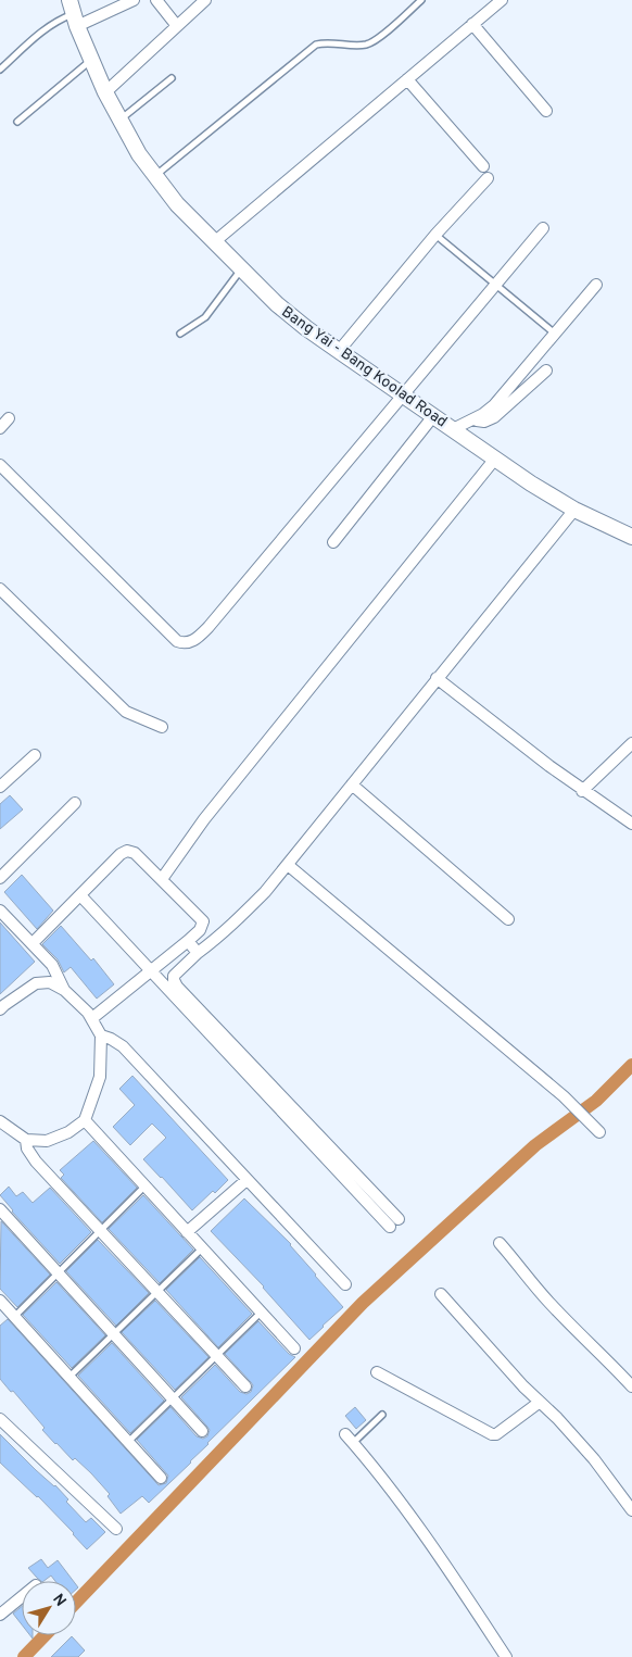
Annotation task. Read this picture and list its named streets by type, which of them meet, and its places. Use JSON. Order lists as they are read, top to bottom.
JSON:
{
  "streets": {
    "street": ["Bang Yai - Bang Koolad Road"]
  },
  "north": "top right"
}
